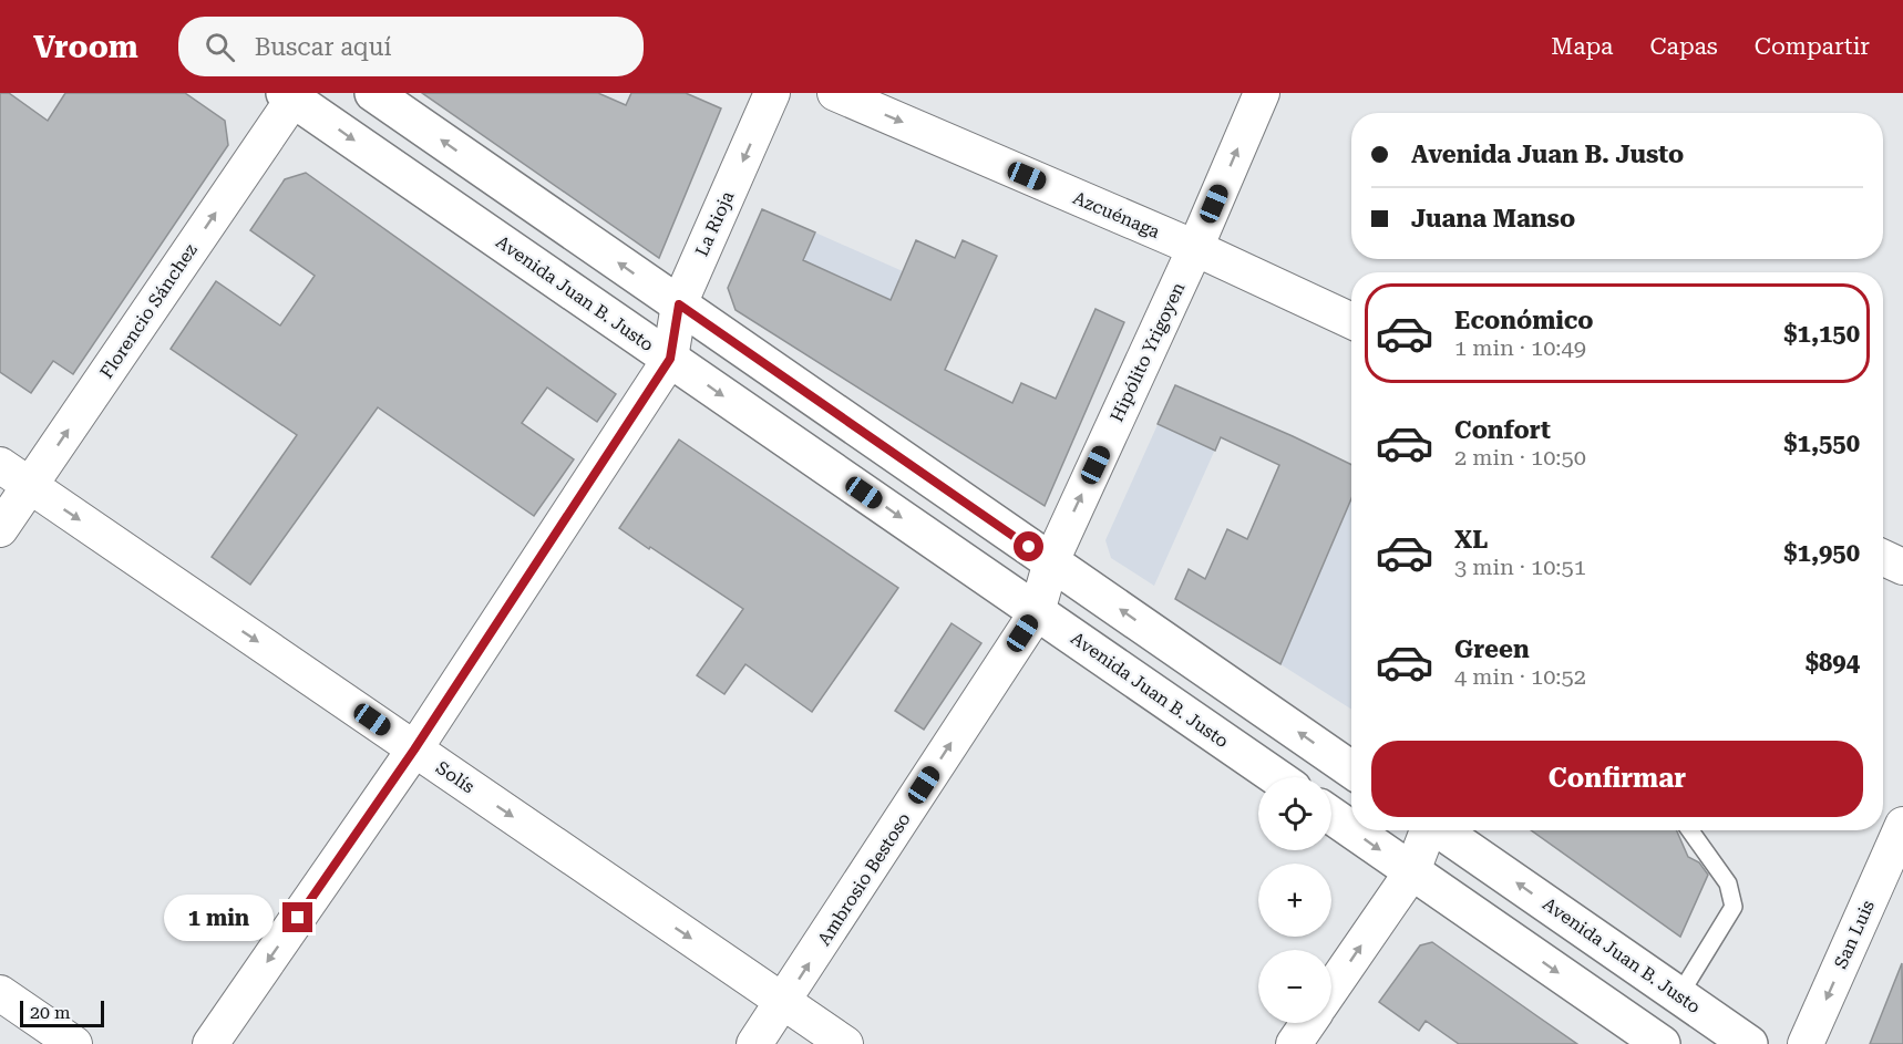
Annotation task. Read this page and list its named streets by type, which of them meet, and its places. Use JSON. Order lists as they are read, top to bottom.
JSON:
{
  "streets": {
    "main road": ["Avenida Juan B. Justo"],
    "street": [
      "Azcuénaga",
      "La Rioja",
      "Florencio Sánchez",
      "Hipólito Yrigoyen",
      "Solís",
      "Ambrosio Bestoso",
      "San Luis"
    ]
  },
  "crossings": [
    ["Azcuénaga", "Hipólito Yrigoyen"],
    ["La Rioja", "Avenida Juan B. Justo"],
    ["Avenida Juan B. Justo", "Florencio Sánchez"],
    ["Avenida Juan B. Justo", "Hipólito Yrigoyen"],
    ["Avenida Juan B. Justo", "Ambrosio Bestoso"],
    ["Florencio Sánchez", "Solís"],
    ["Hipólito Yrigoyen", "Ambrosio Bestoso"],
    ["Solís", "Ambrosio Bestoso"]
  ],
  "one_way": [
    "Azcuénaga",
    "La Rioja",
    "Florencio Sánchez",
    "Hipólito Yrigoyen",
    "Solís",
    "Ambrosio Bestoso",
    "San Luis"
  ],
  "scale_bar": "20 m",
  "page": {
    "header": "Vroom",
    "search": "Buscar aquí",
    "nav": ["Mapa", "Capas", "Compartir"],
    "banner": ["Avenida Juan B. Justo", "Juana Manso"],
    "list": [
      {
        "name": "Económico",
        "note": "1 min · 10:49",
        "value": "$1,150"
      },
      {
        "name": "Confort",
        "note": "2 min · 10:50",
        "value": "$1,550"
      },
      {
        "name": "XL",
        "note": "3 min · 10:51",
        "value": "$1,950"
      },
      {
        "name": "Green",
        "note": "4 min · 10:52",
        "value": "$894"
      }
    ],
    "buttons": "Confirmar",
    "map_buttons": ["+", "−"],
    "bubble": "1 min",
    "scale": "20 m"
  }
}
